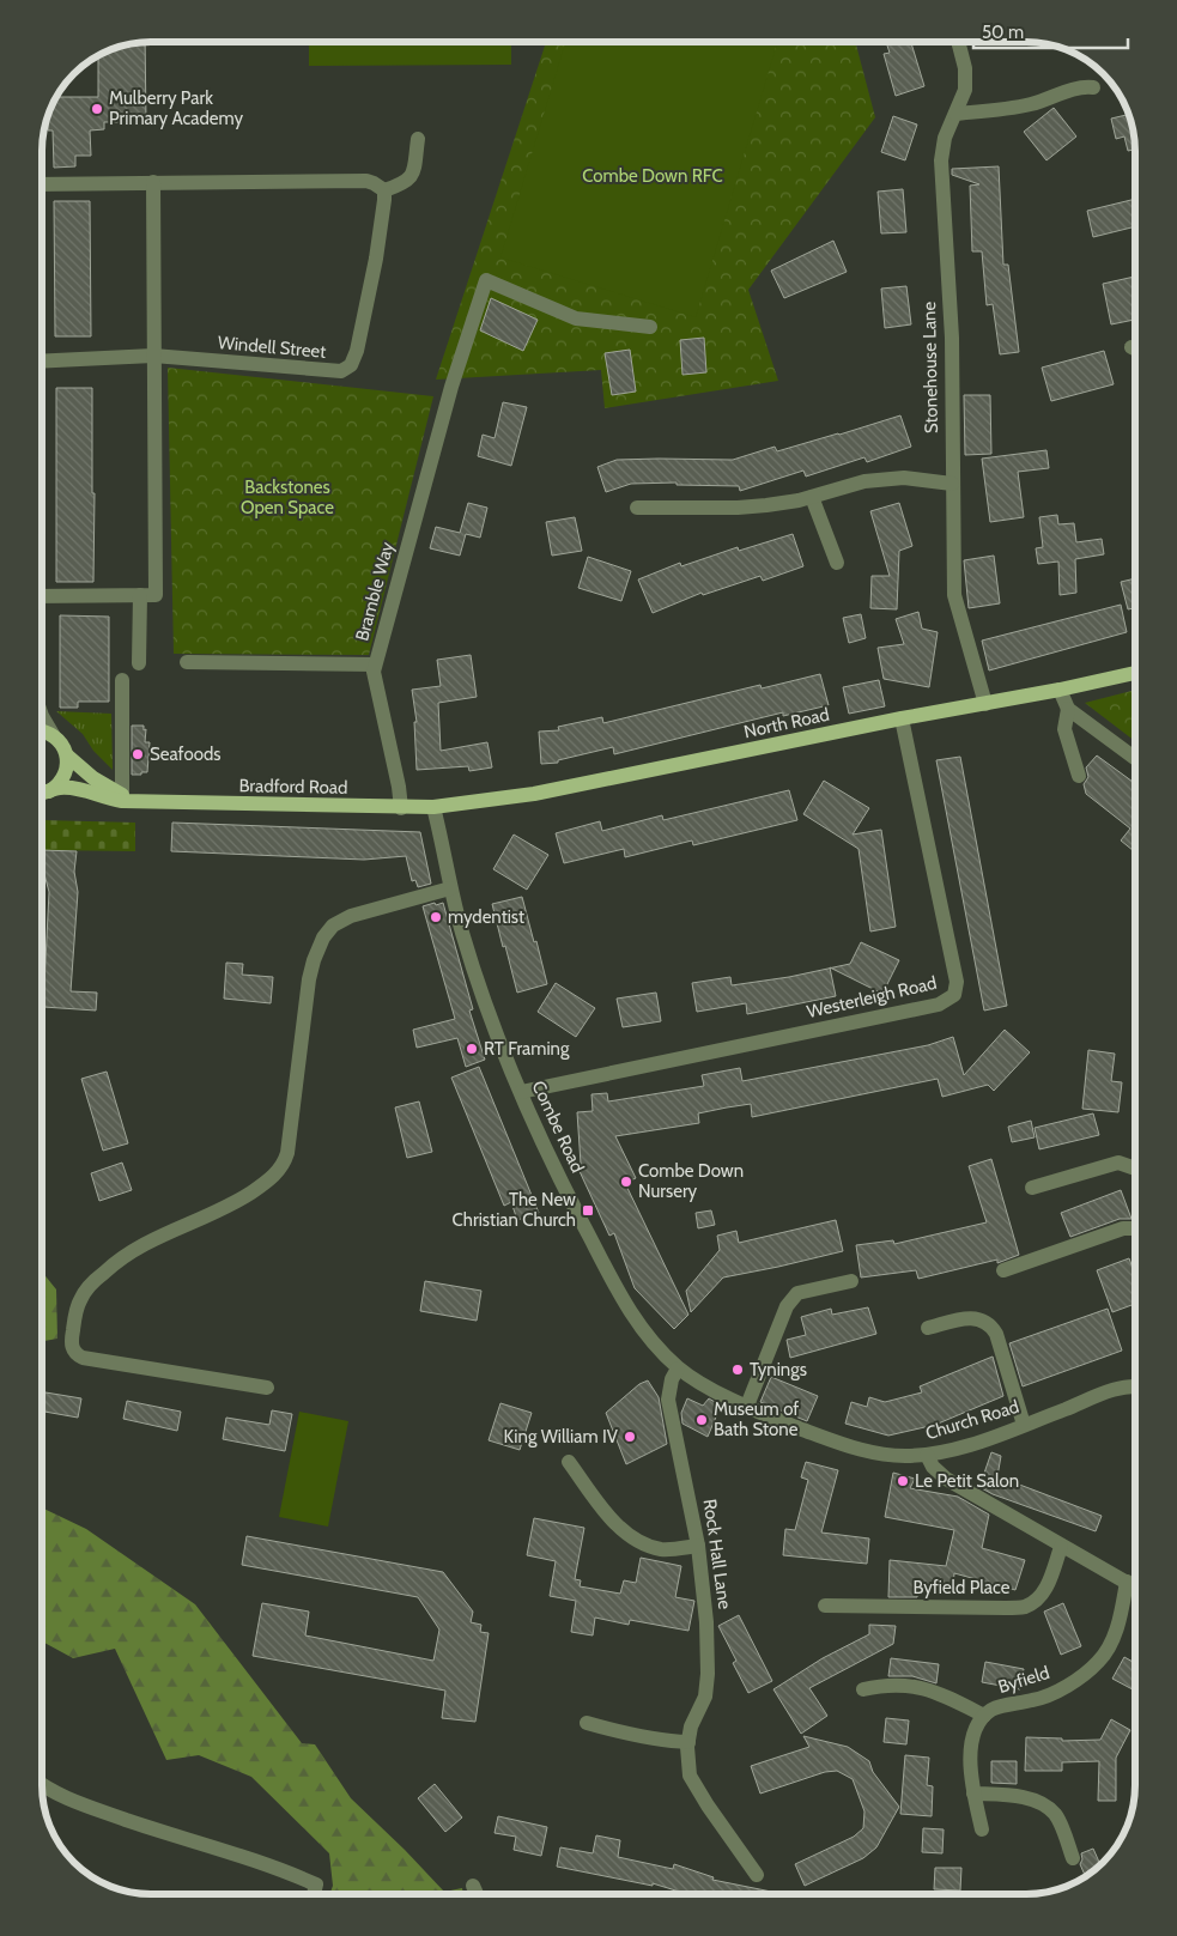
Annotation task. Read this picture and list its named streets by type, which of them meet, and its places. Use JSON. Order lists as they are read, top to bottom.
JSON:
{
  "streets": {
    "main road": ["North Road", "Bradford Road"],
    "street": [
      "Windell Street",
      "Stonehouse Lane",
      "Bramble Way",
      "Westerleigh Road",
      "Combe Road",
      "Church Road",
      "Rock Hall Lane",
      "Byfield Place",
      "Byfield"
    ]
  },
  "crossings": [
    ["Stonehouse Lane", "North Road"],
    ["Bramble Way", "Bradford Road"],
    ["North Road", "Bradford Road"],
    ["North Road", "Westerleigh Road"],
    ["North Road", "Combe Road"],
    ["Bradford Road", "Combe Road"],
    ["Westerleigh Road", "Combe Road"],
    ["Combe Road", "Church Road"],
    ["Combe Road", "Rock Hall Lane"],
    ["Church Road", "Rock Hall Lane"]
  ],
  "parks": ["Combe Down RFC", "Backstones Open Space"],
  "places": {
    "other": [
      "Mulberry Park Primary Academy",
      "Seafoods",
      "mydentist",
      "RT Framing",
      "Combe Down Nursery",
      "Tynings",
      "Museum of Bath Stone",
      "King William IV",
      "Le Petit Salon"
    ],
    "transit": ["The New Christian Church"]
  },
  "scale_bar": "50 m"
}
